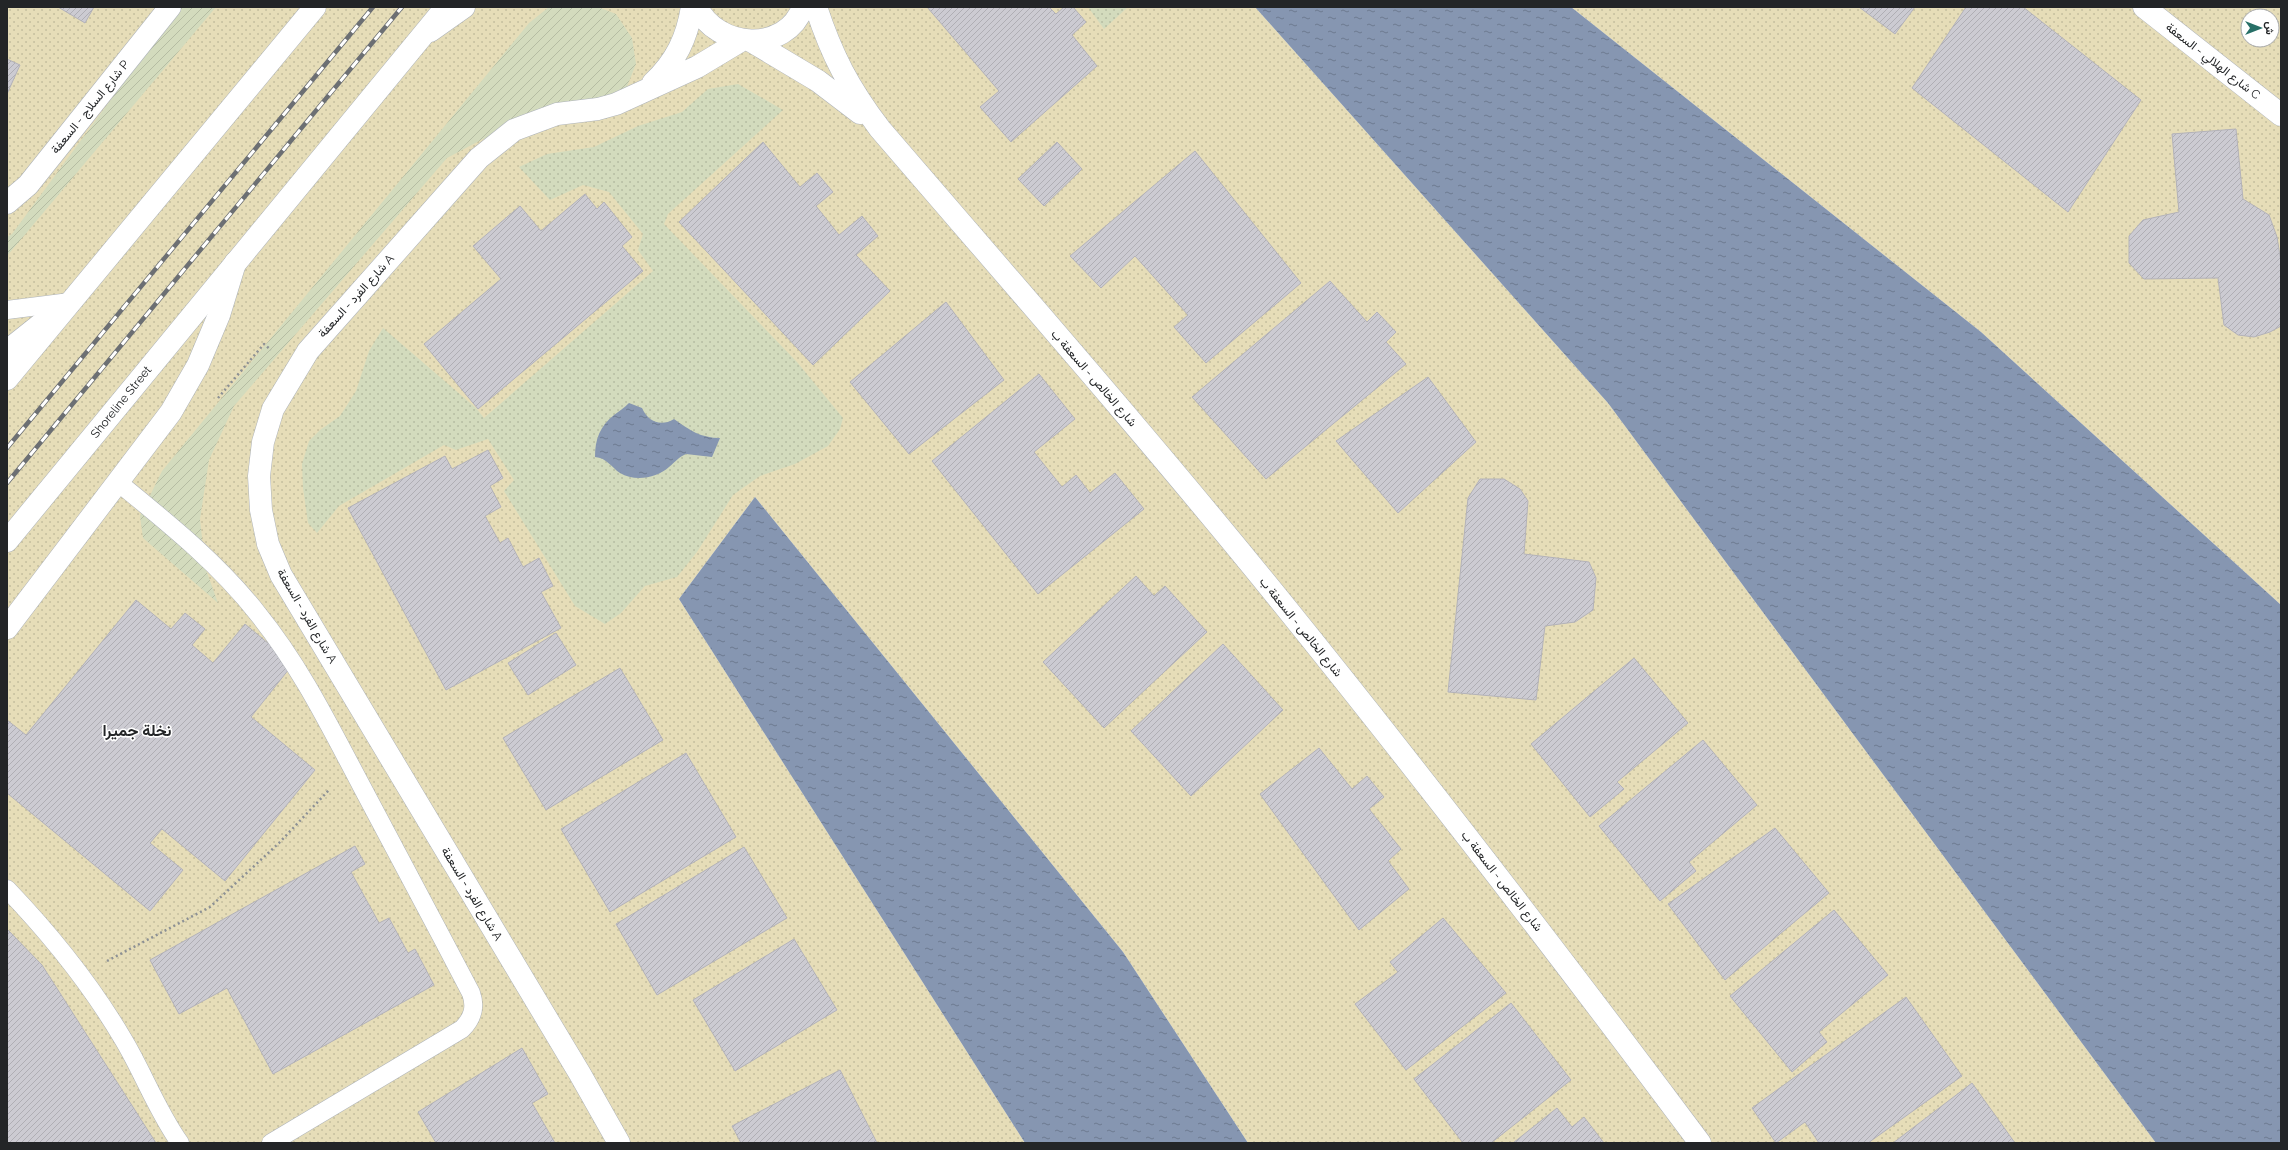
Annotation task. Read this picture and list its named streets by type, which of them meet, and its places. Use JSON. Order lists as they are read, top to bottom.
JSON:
{
  "streets": {
    "street": [
      "شارع الهلالي - السعفة C",
      "شارع السلاج - السعفة P",
      "شارع الفرد - السعفة A",
      "شارع الخالص - السعفة ب",
      "Shoreline Street"
    ]
  },
  "crossings": [
    ["شارع الفرد - السعفة A", "شارع الخالص - السعفة ب"]
  ],
  "districts": ["نخلة جميرا"],
  "north": "right"
}
